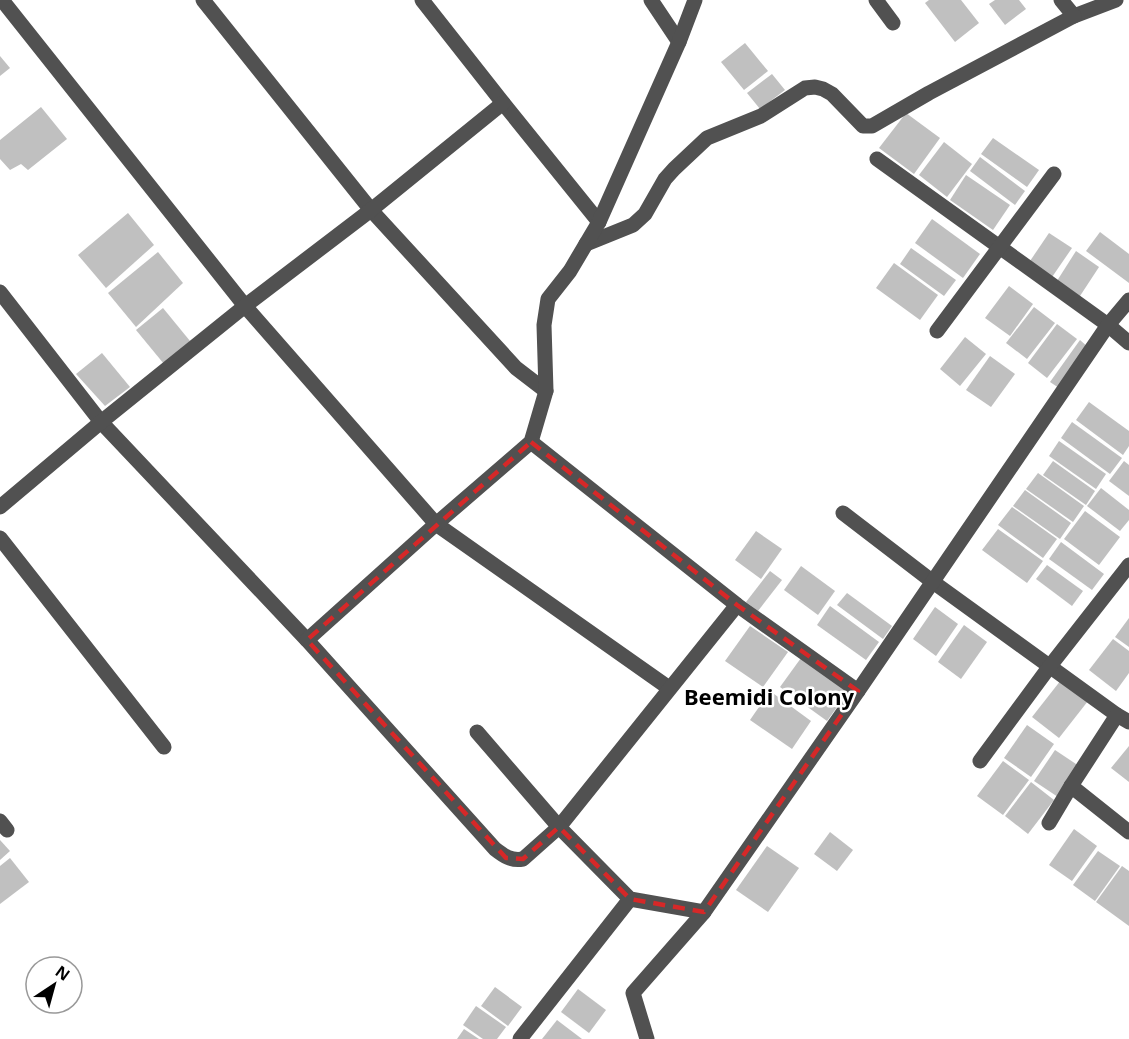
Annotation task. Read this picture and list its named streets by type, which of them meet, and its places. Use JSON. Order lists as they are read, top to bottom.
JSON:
{
  "districts": ["Beemidi Colony"],
  "north": "top right"
}
